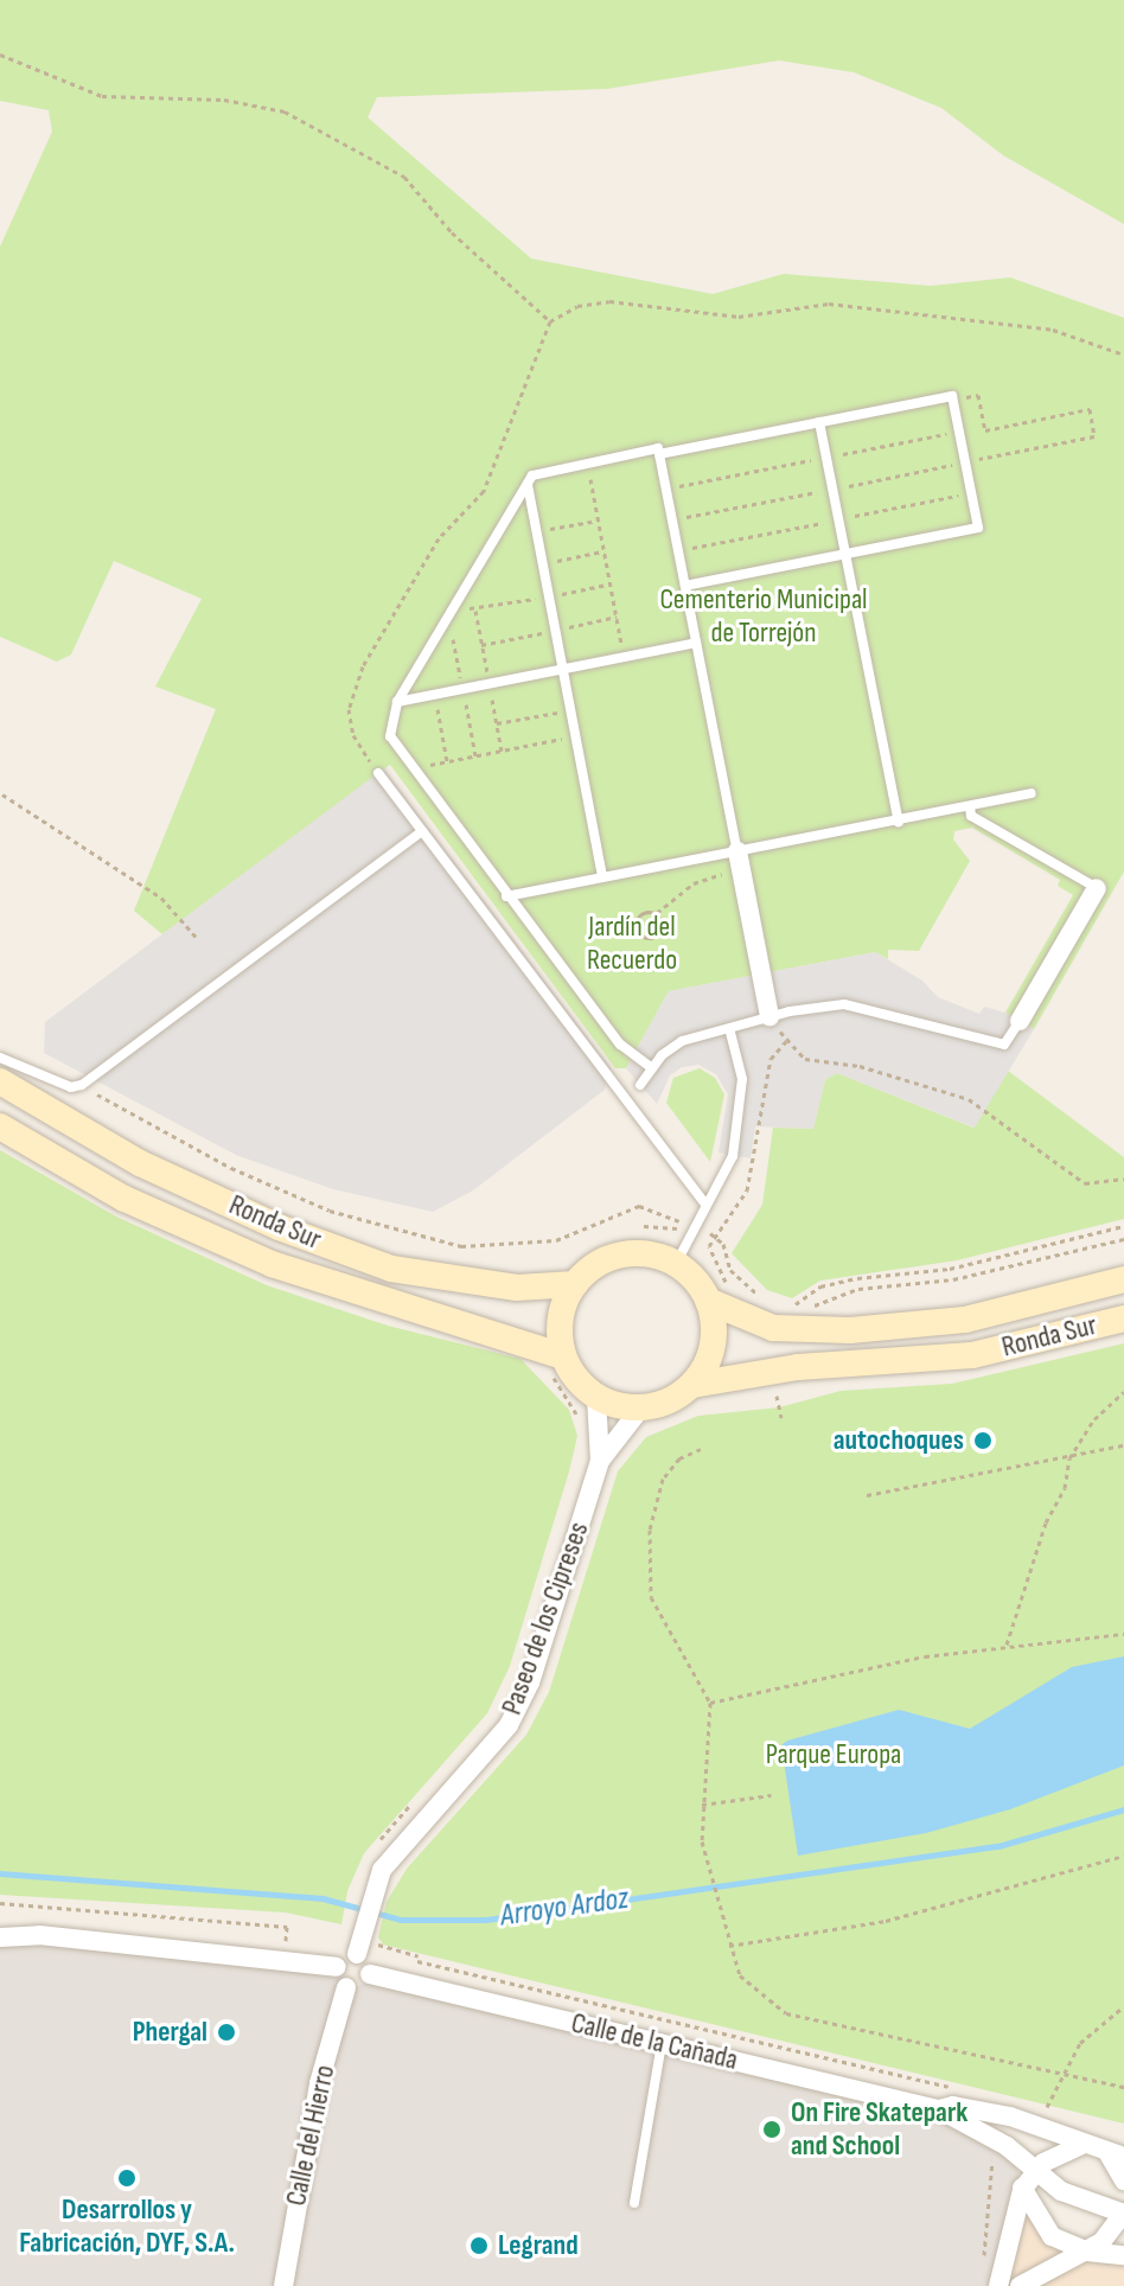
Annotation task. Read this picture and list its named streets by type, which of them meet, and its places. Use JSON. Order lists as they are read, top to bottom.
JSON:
{
  "streets": {
    "main road": ["Ronda Sur"],
    "street": ["Paseo de los Cipreses", "Calle de la Cañada", "Calle del Hierro"]
  },
  "crossings": [
    ["Ronda Sur", "Paseo de los Cipreses"]
  ],
  "water": ["Arroyo Ardoz"],
  "parks": ["Cementerio Municipal de Torrejón", "Jardín del Recuerdo", "Parque Europa"],
  "places": [
    "autochoques",
    "Phergal",
    "On Fire Skatepark and School",
    "Desarrollos y Fabricación, DYF, S.A.",
    "Legrand"
  ]
}
